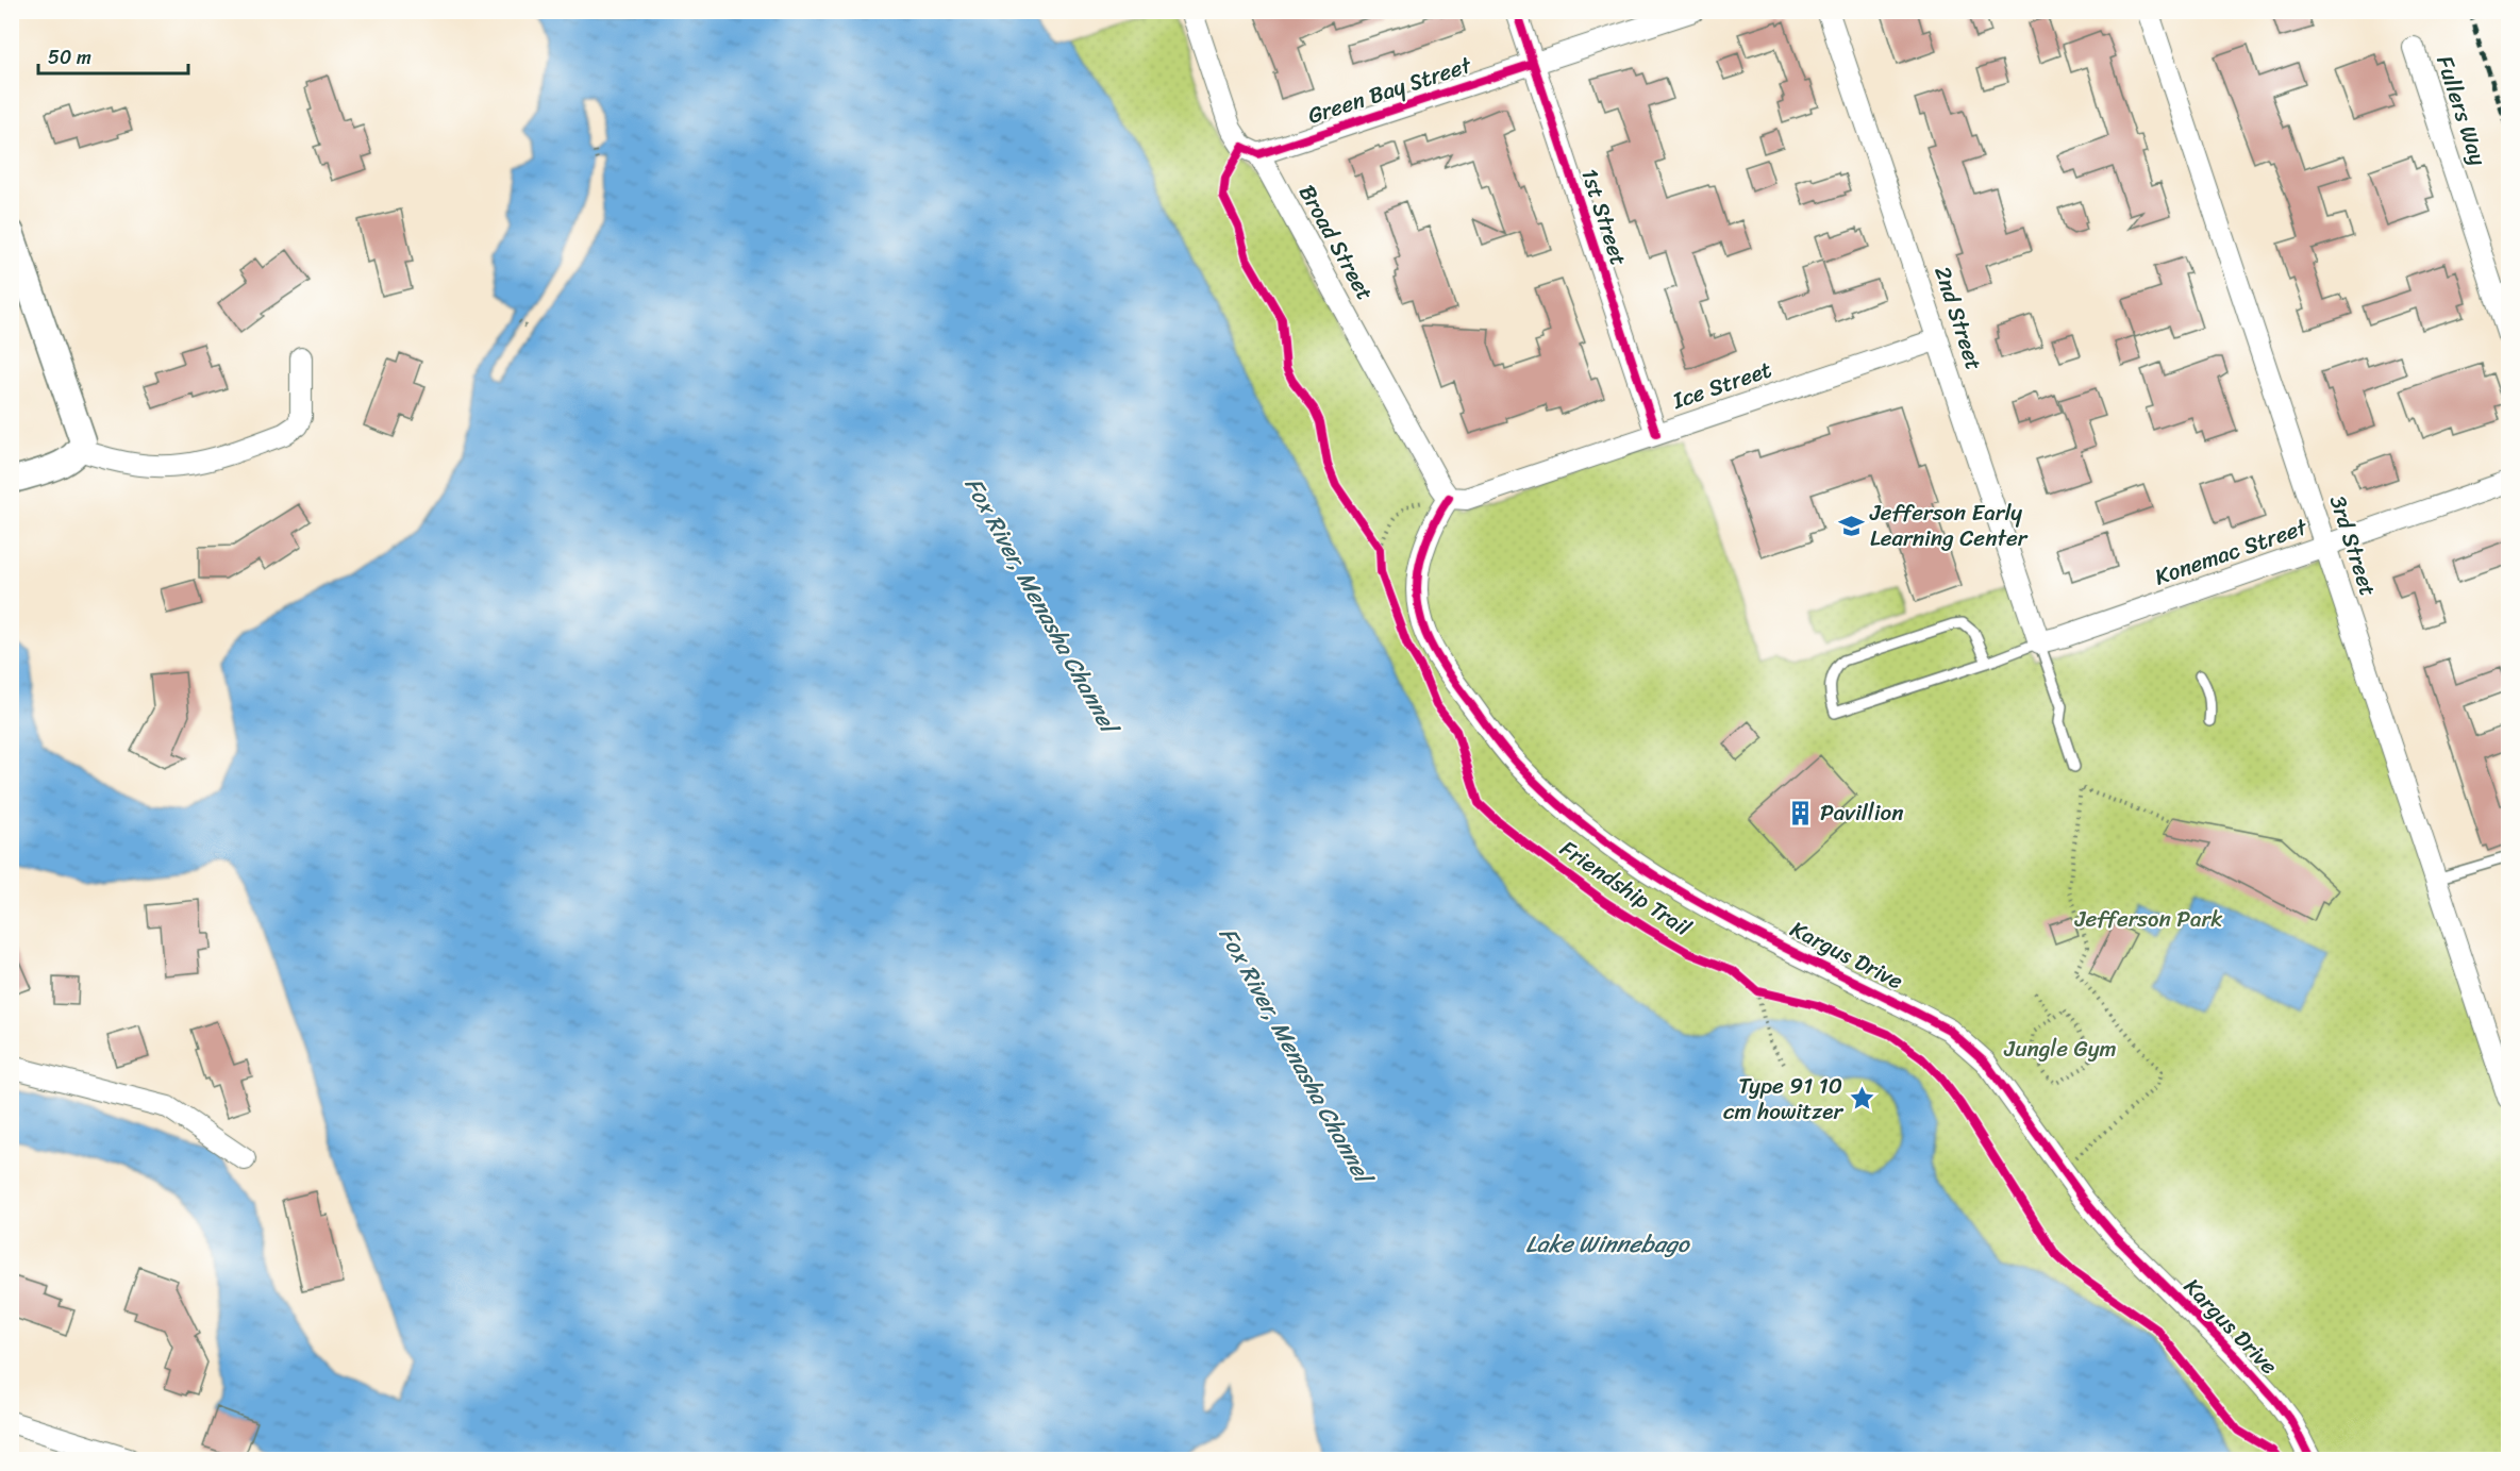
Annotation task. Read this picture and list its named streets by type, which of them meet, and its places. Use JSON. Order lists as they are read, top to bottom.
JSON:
{
  "streets": {
    "street": [
      "Green Bay Street",
      "Fullers Way",
      "1st Street",
      "Broad Street",
      "2nd Street",
      "Ice Street",
      "3rd Street",
      "Konemac Street",
      "Kargus Drive"
    ],
    "cycle path": ["Friendship Trail"]
  },
  "crossings": [
    ["Green Bay Street", "1st Street"],
    ["Green Bay Street", "Broad Street"],
    ["1st Street", "Ice Street"],
    ["Broad Street", "Ice Street"],
    ["Broad Street", "Kargus Drive"],
    ["2nd Street", "Ice Street"],
    ["2nd Street", "Konemac Street"],
    ["Ice Street", "Kargus Drive"],
    ["3rd Street", "Konemac Street"]
  ],
  "water": ["Fox River, Menasha Channel", "Lake Winnebago"],
  "parks": ["Jefferson Park", "Jungle Gym"],
  "places": {
    "school or university": ["Jefferson Early Learning Center"],
    "building": ["Pavillion"],
    "place": ["Type 91 10 cm howitzer"]
  },
  "scale_bar": "50 m"
}
